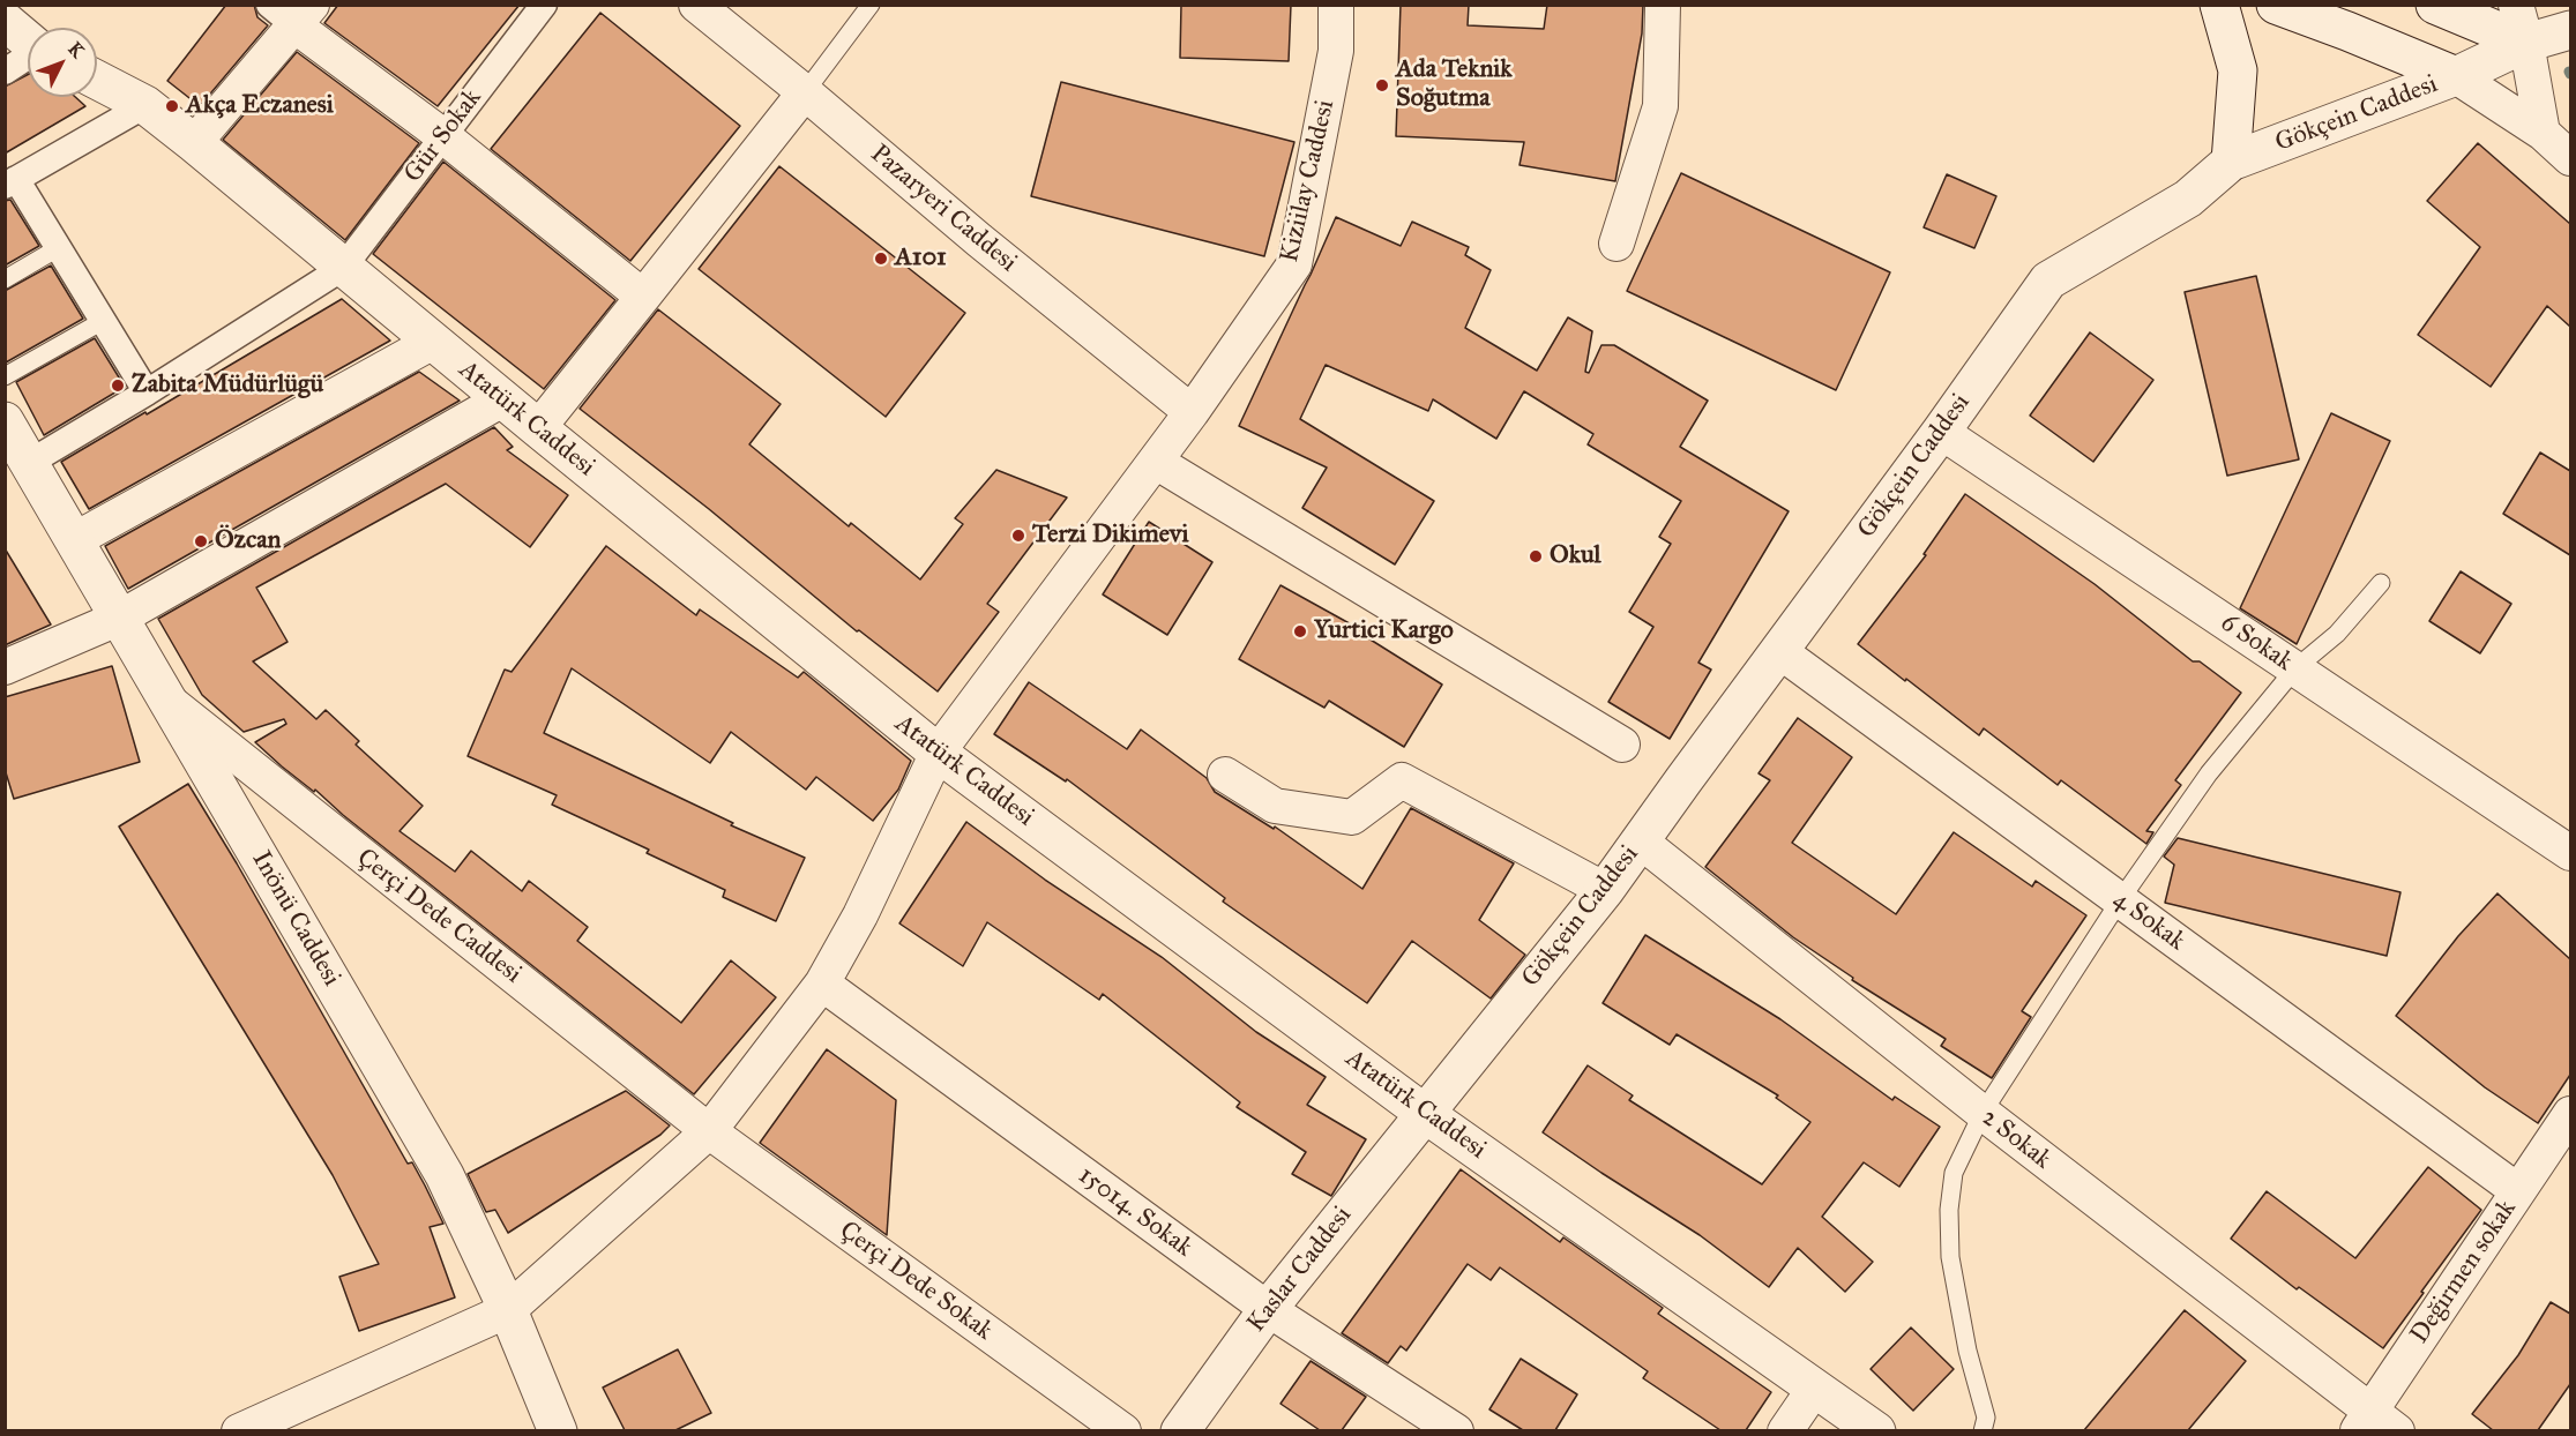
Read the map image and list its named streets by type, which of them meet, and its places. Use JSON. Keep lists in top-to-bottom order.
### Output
{
  "streets": {
    "street": [
      "Gökçein Caddesi",
      "Gür Sokak",
      "Kiziilay Caddesi",
      "Pazaryeri Caddesi",
      "Atatürk Caddesi",
      "6 Sokak",
      "Çerçi Dede Caddesi",
      "Inönü Caddesi",
      "4 Sokak",
      "2 Sokak",
      "15014. Sokak",
      "Kaslar Caddesi",
      "Değirmen sokak",
      "Çerçi Dede Sokak"
    ]
  },
  "crossings": [
    ["Gökçein Caddesi", "Atatürk Caddesi"],
    ["Gökçein Caddesi", "6 Sokak"],
    ["Gökçein Caddesi", "4 Sokak"],
    ["Gökçein Caddesi", "2 Sokak"],
    ["Gökçein Caddesi", "Kaslar Caddesi"],
    ["Gür Sokak", "Atatürk Caddesi"],
    ["Kiziilay Caddesi", "Pazaryeri Caddesi"],
    ["Kiziilay Caddesi", "Atatürk Caddesi"],
    ["Kiziilay Caddesi", "Çerçi Dede Caddesi"],
    ["Kiziilay Caddesi", "Inönü Caddesi"],
    ["Kiziilay Caddesi", "15014. Sokak"],
    ["Kiziilay Caddesi", "Çerçi Dede Sokak"],
    ["Atatürk Caddesi", "Kaslar Caddesi"],
    ["Çerçi Dede Caddesi", "Inönü Caddesi"],
    ["Çerçi Dede Caddesi", "Çerçi Dede Sokak"],
    ["4 Sokak", "Değirmen sokak"],
    ["2 Sokak", "Değirmen sokak"],
    ["15014. Sokak", "Kaslar Caddesi"]
  ],
  "places": [
    "Ada Teknik Soğutma",
    "Akça Eczanesi",
    "A101",
    "Zabita Müdürlügü",
    "Terzi Dikimevi",
    "Özcan",
    "Okul",
    "Yurtici Kargo"
  ],
  "north": "top right"
}
